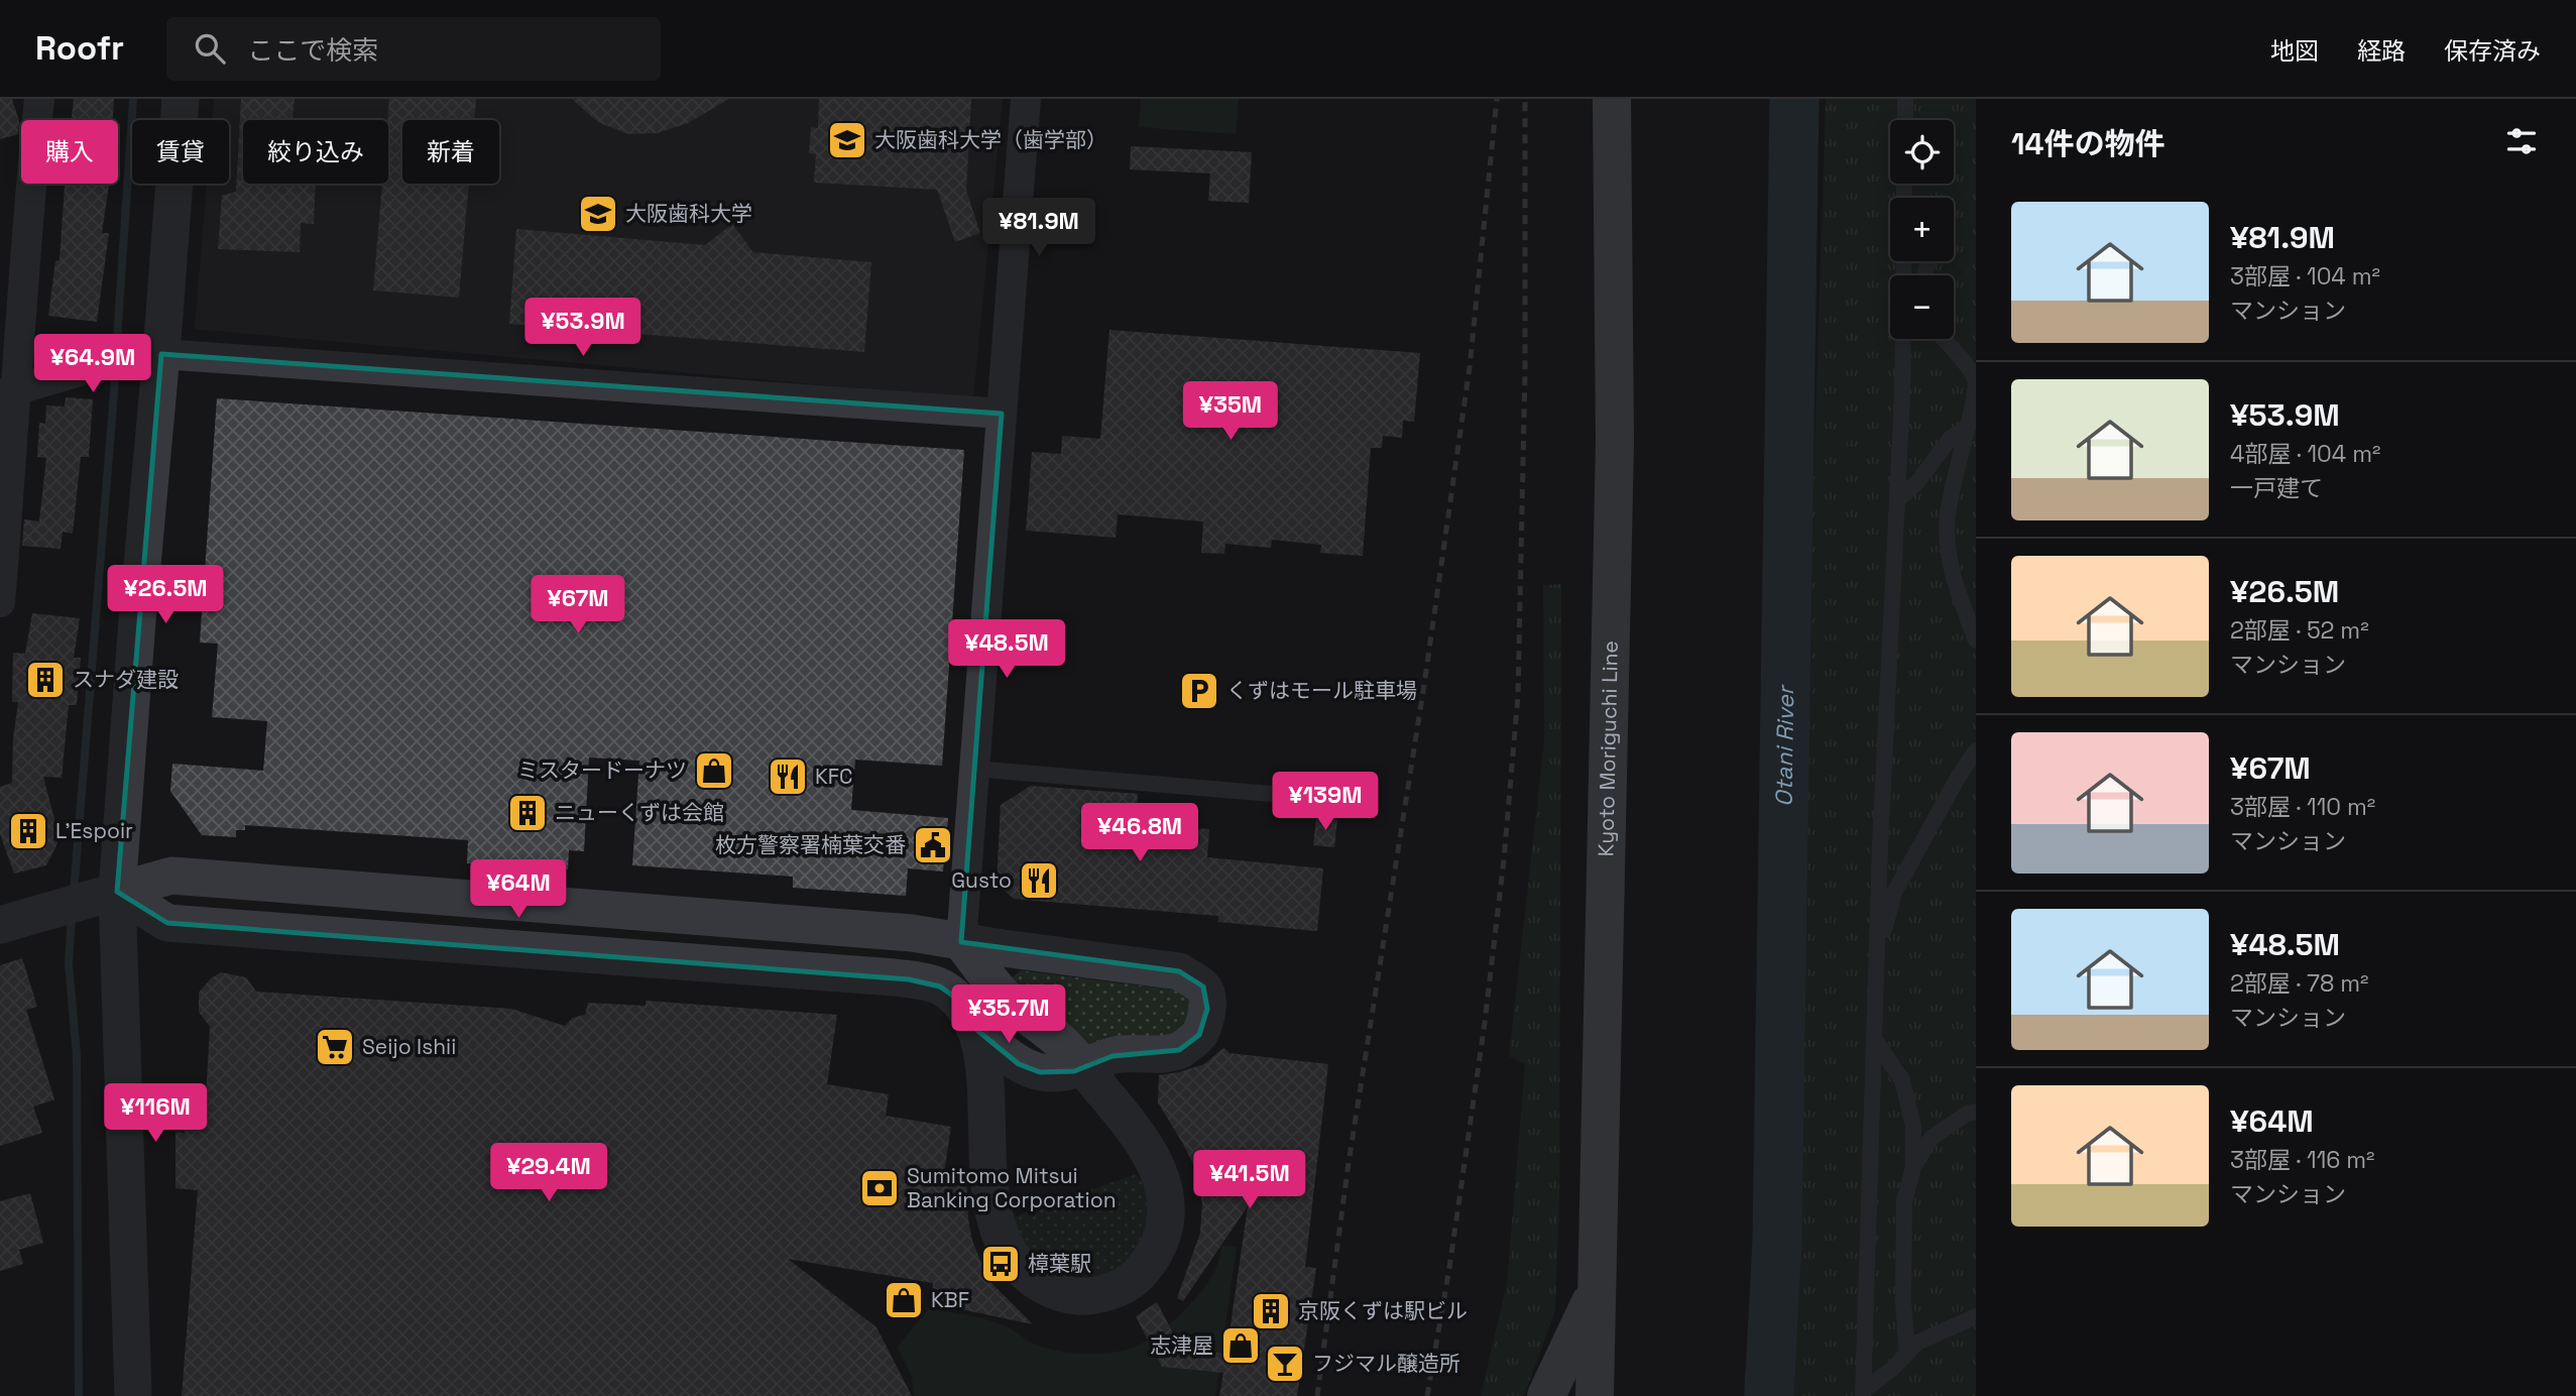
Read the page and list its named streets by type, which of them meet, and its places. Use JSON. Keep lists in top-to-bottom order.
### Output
{
  "streets": {
    "main road": ["Kyoto Moriguchi Line"]
  },
  "water": ["Otani River"],
  "places": {
    "school or university": ["大阪歯科大学（歯学部）", "大阪歯科大学"],
    "building": [
      "スナダ建設",
      "ニューくずは会館",
      "L'Espoir",
      "京阪くずは駅ビル"
    ],
    "parking": ["くずはモール駐車場"],
    "shop": ["ミスタードーナツ", "KBF", "志津屋"],
    "restaurant": ["KFC", "Gusto"],
    "public building": ["枚方警察署楠葉交番"],
    "supermarket": ["Seijo Ishii"],
    "bank": ["Sumitomo Mitsui Banking Corporation"],
    "bus stop": ["樟葉駅"],
    "bar": ["フジマル醸造所"]
  },
  "page": {
    "header": "Roofr",
    "search": "ここで検索",
    "nav": ["地図", "経路", "保存済み"],
    "heading": "14件の物件",
    "map_buttons": ["+", "−"],
    "chip": [
      "購入",
      "賃貸",
      "絞り込み",
      "新着"
    ],
    "list": [
      {
        "name": "¥81.9M",
        "note": "3部屋 · 104 m² · マンション"
      },
      {
        "name": "¥53.9M",
        "note": "4部屋 · 104 m² · 一戸建て"
      },
      {
        "name": "¥26.5M",
        "note": "2部屋 · 52 m² · マンション"
      },
      {
        "name": "¥67M",
        "note": "3部屋 · 110 m² · マンション"
      },
      {
        "name": "¥48.5M",
        "note": "2部屋 · 78 m² · マンション"
      },
      {
        "name": "¥64M",
        "note": "3部屋 · 116 m² · マンション"
      }
    ],
    "price": [
      "¥81.9M",
      "¥53.9M",
      "¥64.9M",
      "¥35M",
      "¥26.5M",
      "¥67M",
      "¥48.5M",
      "¥139M",
      "¥46.8M",
      "¥64M",
      "¥35.7M",
      "¥116M",
      "¥29.4M",
      "¥41.5M"
    ]
  }
}
